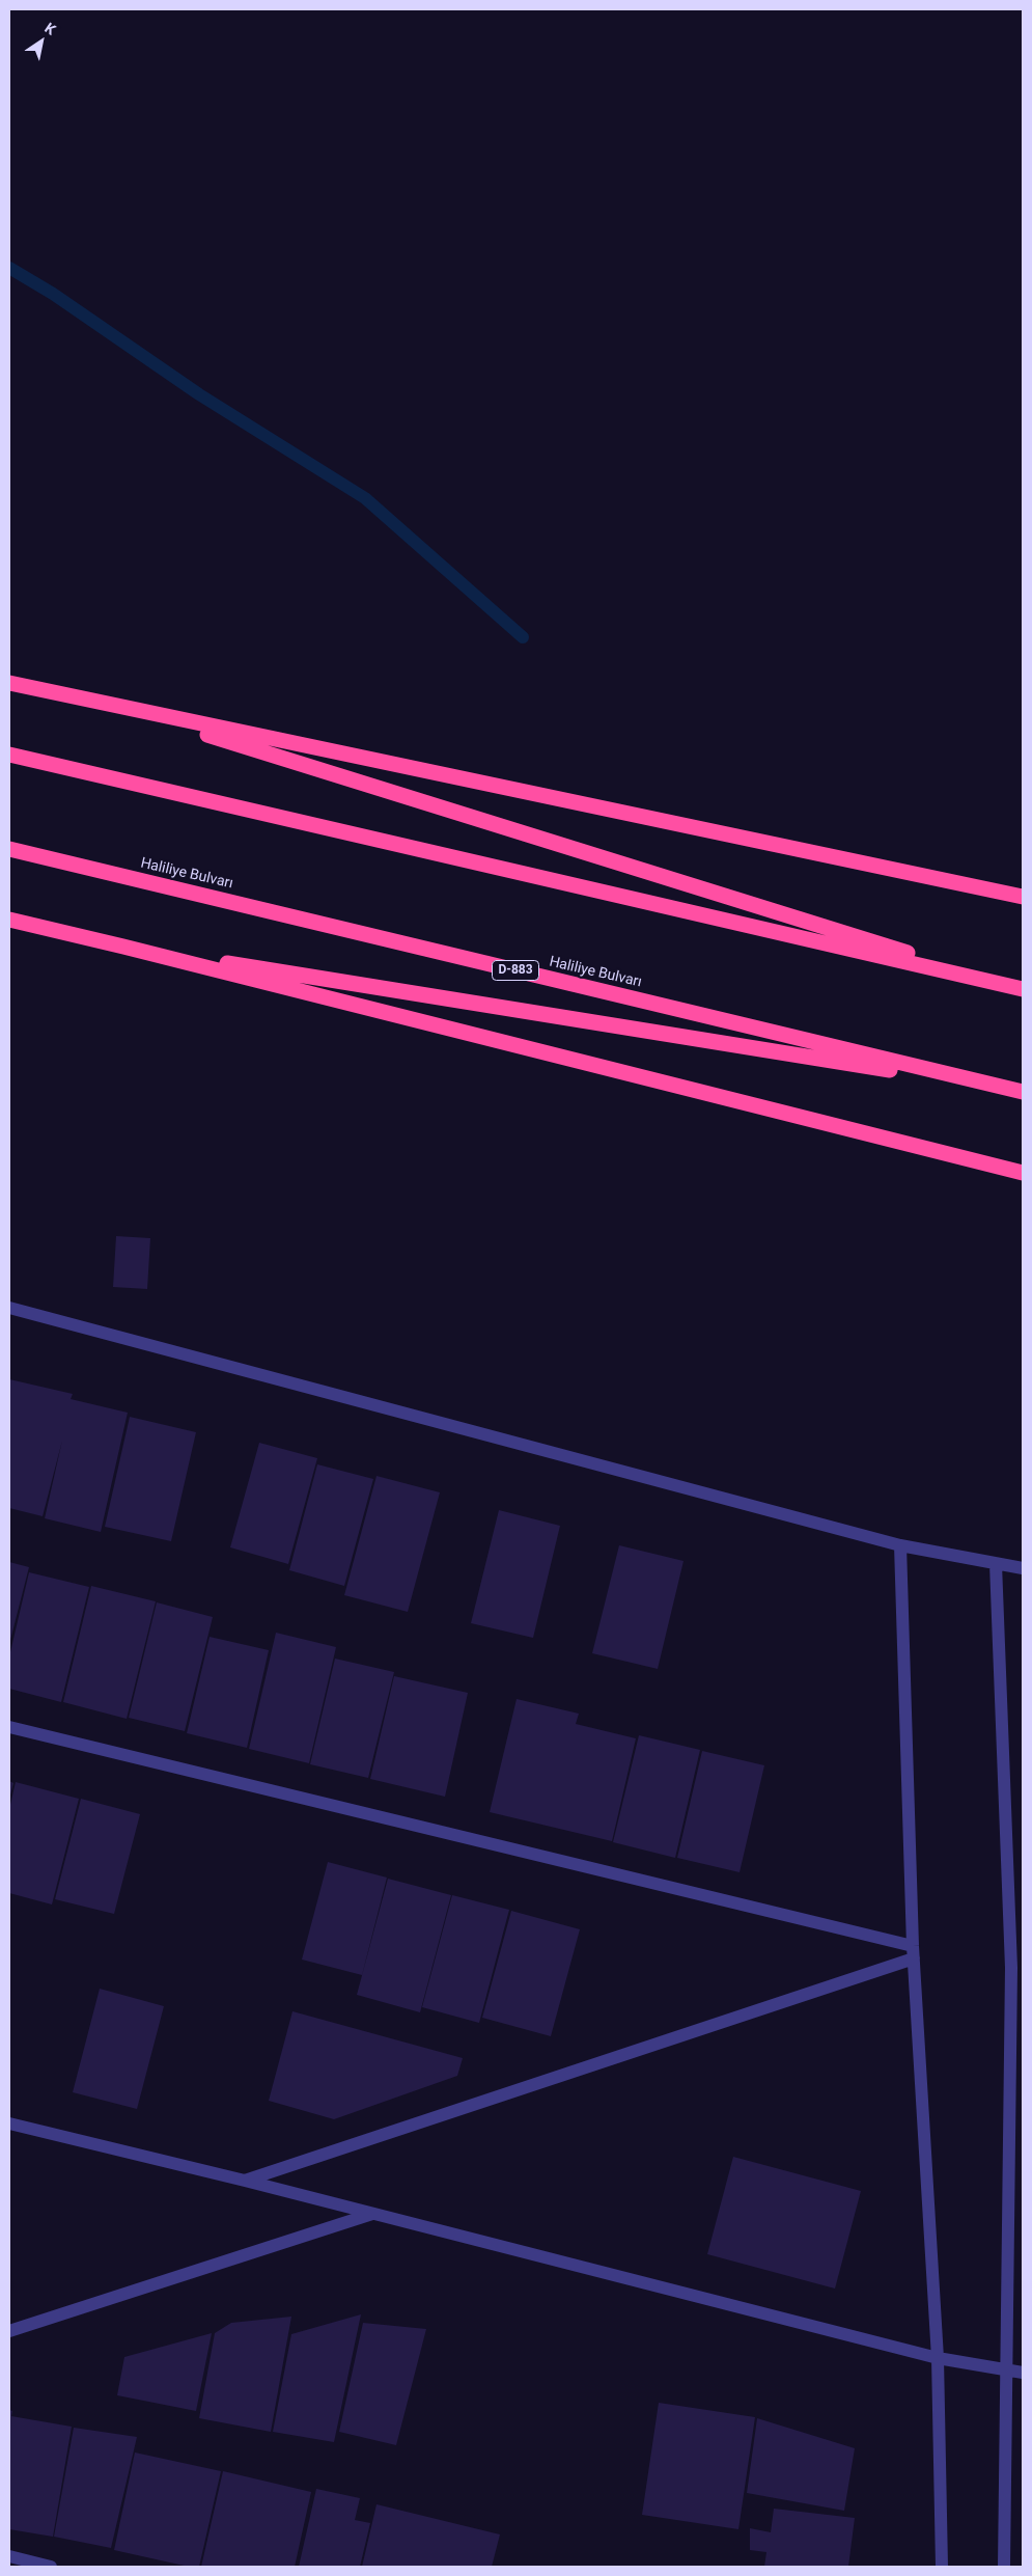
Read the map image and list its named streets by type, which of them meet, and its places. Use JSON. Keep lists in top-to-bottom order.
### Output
{
  "streets": {
    "highway": ["Haliliye Bulvarı", "D-883"]
  },
  "north": "top right"
}
